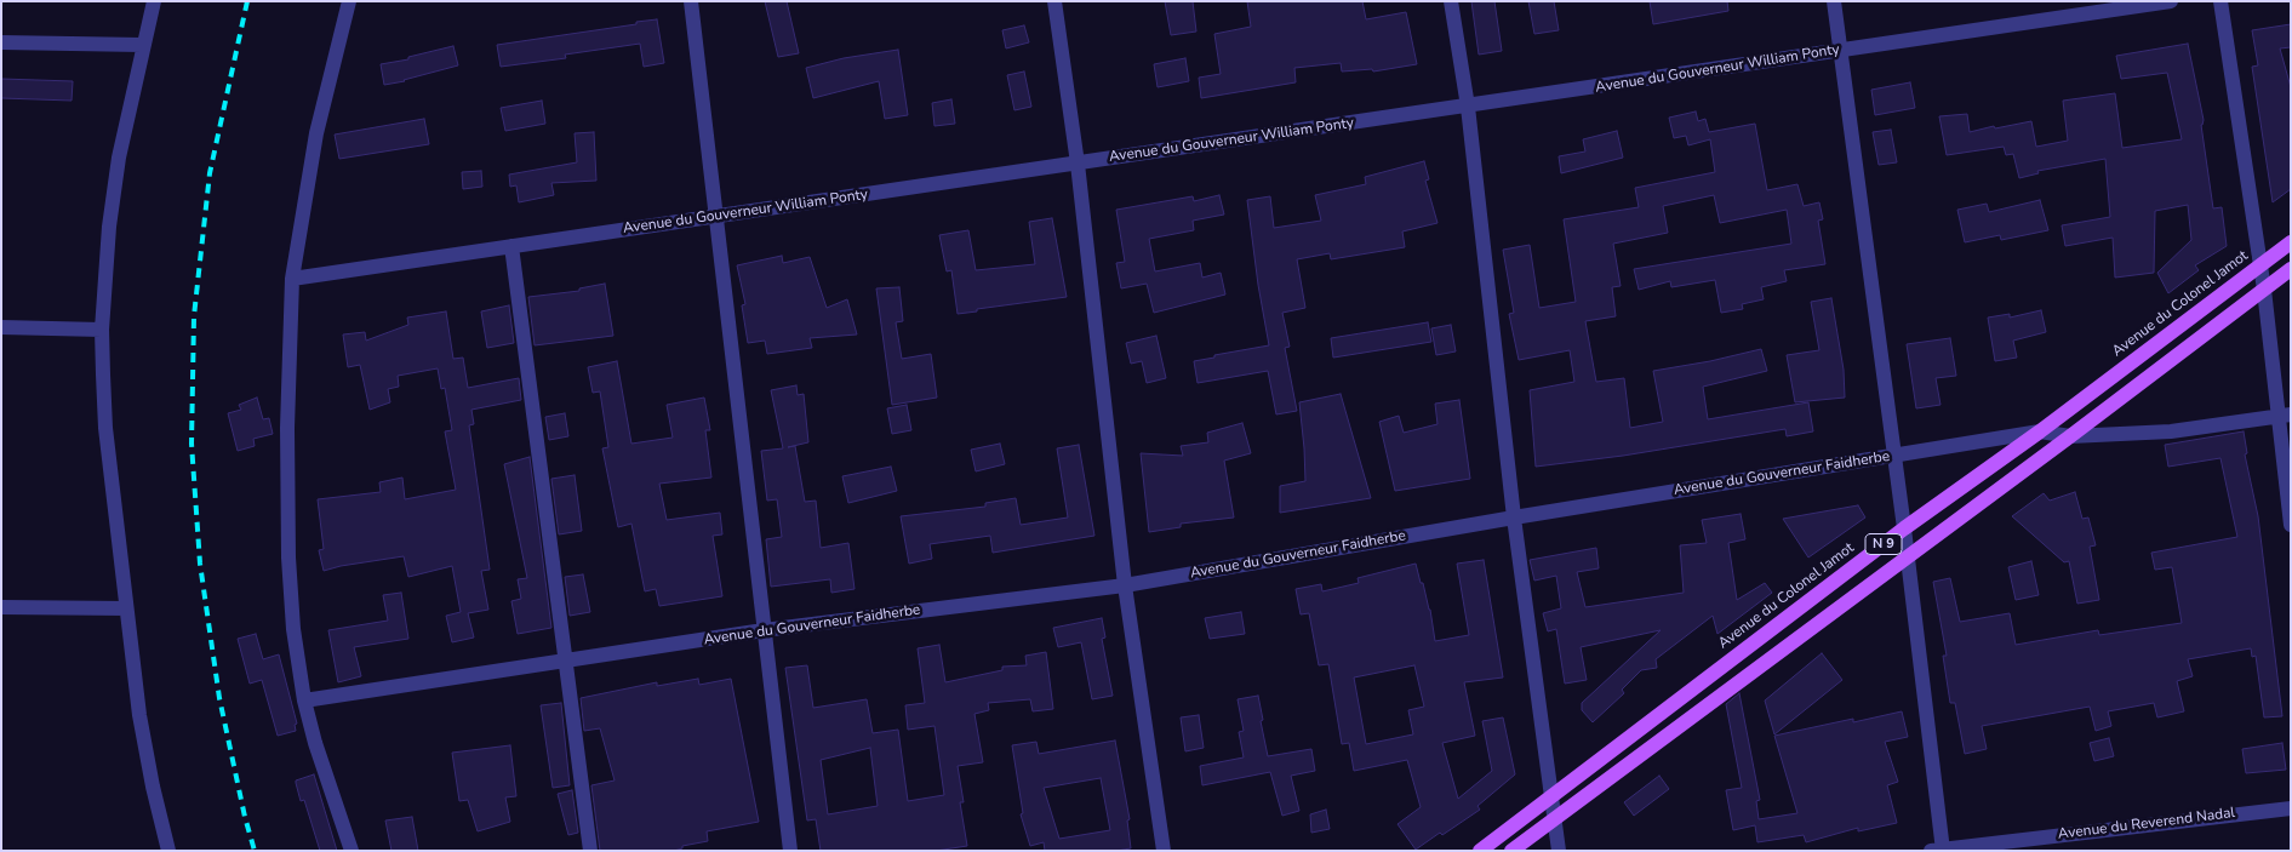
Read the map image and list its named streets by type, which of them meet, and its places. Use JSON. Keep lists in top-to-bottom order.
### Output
{
  "streets": {
    "main road": ["Avenue du Colonel Jamot", "N 9"],
    "street": ["Avenue du Gouverneur William Ponty", "Avenue du Gouverneur Faidherbe", "Avenue du Reverend Nadal"]
  },
  "crossings": [
    ["Avenue du Colonel Jamot", "Avenue du Gouverneur Faidherbe"],
    ["Avenue du Gouverneur Faidherbe", "N 9"]
  ]
}
